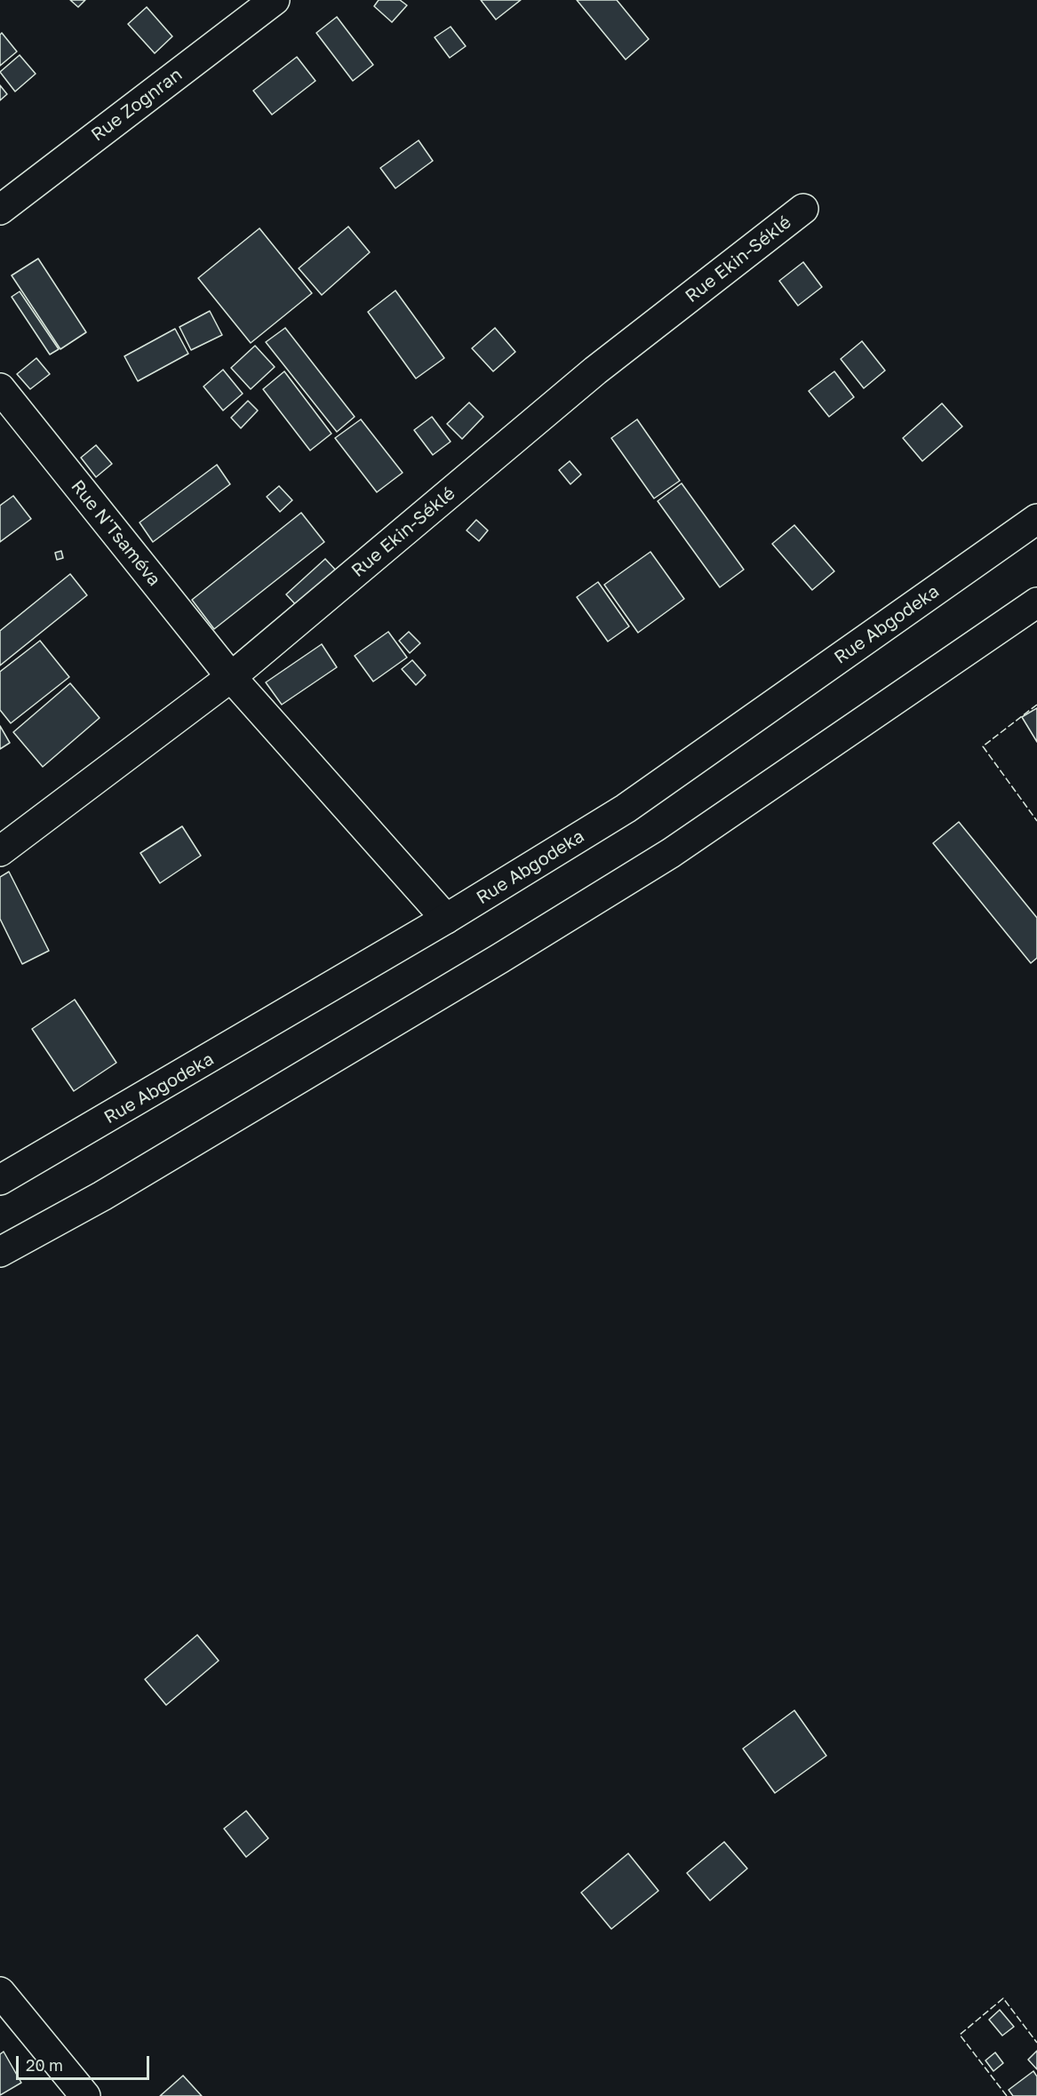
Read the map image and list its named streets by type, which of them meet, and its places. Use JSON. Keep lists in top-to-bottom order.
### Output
{
  "streets": {
    "main road": [
      "Rue Zognran",
      "Rue Ekin-Séklé",
      "Rue N'Tsaméva",
      "Rue Abgodeka"
    ]
  },
  "crossings": [
    ["Rue Ekin-Séklé", "Rue N'Tsaméva"],
    ["Rue N'Tsaméva", "Rue Abgodeka"]
  ],
  "scale_bar": "20 m"
}
